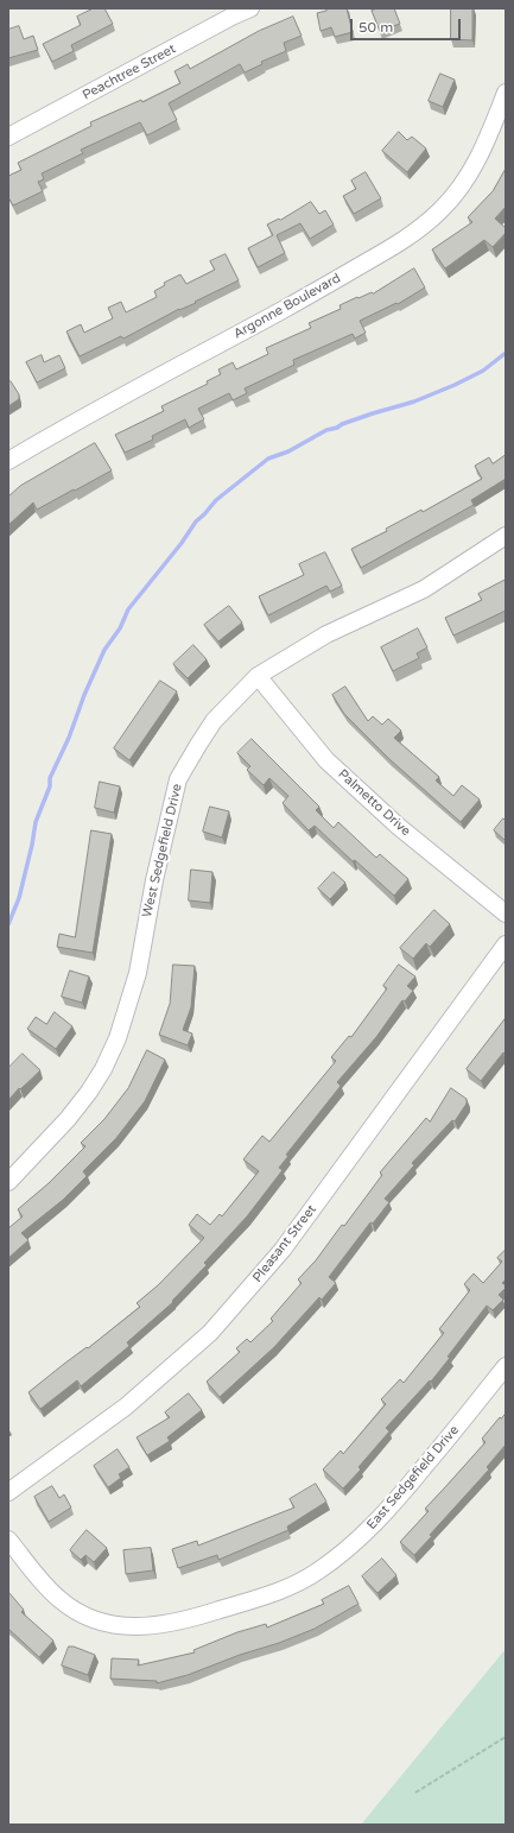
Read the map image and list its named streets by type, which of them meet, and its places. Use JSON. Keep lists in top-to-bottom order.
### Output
{
  "streets": {
    "street": [
      "Peachtree Street",
      "Argonne Boulevard",
      "Palmetto Drive",
      "West Sedgefield Drive",
      "Pleasant Street",
      "East Sedgefield Drive"
    ]
  },
  "crossings": [
    ["Palmetto Drive", "West Sedgefield Drive"]
  ],
  "scale_bar": "50 m"
}
